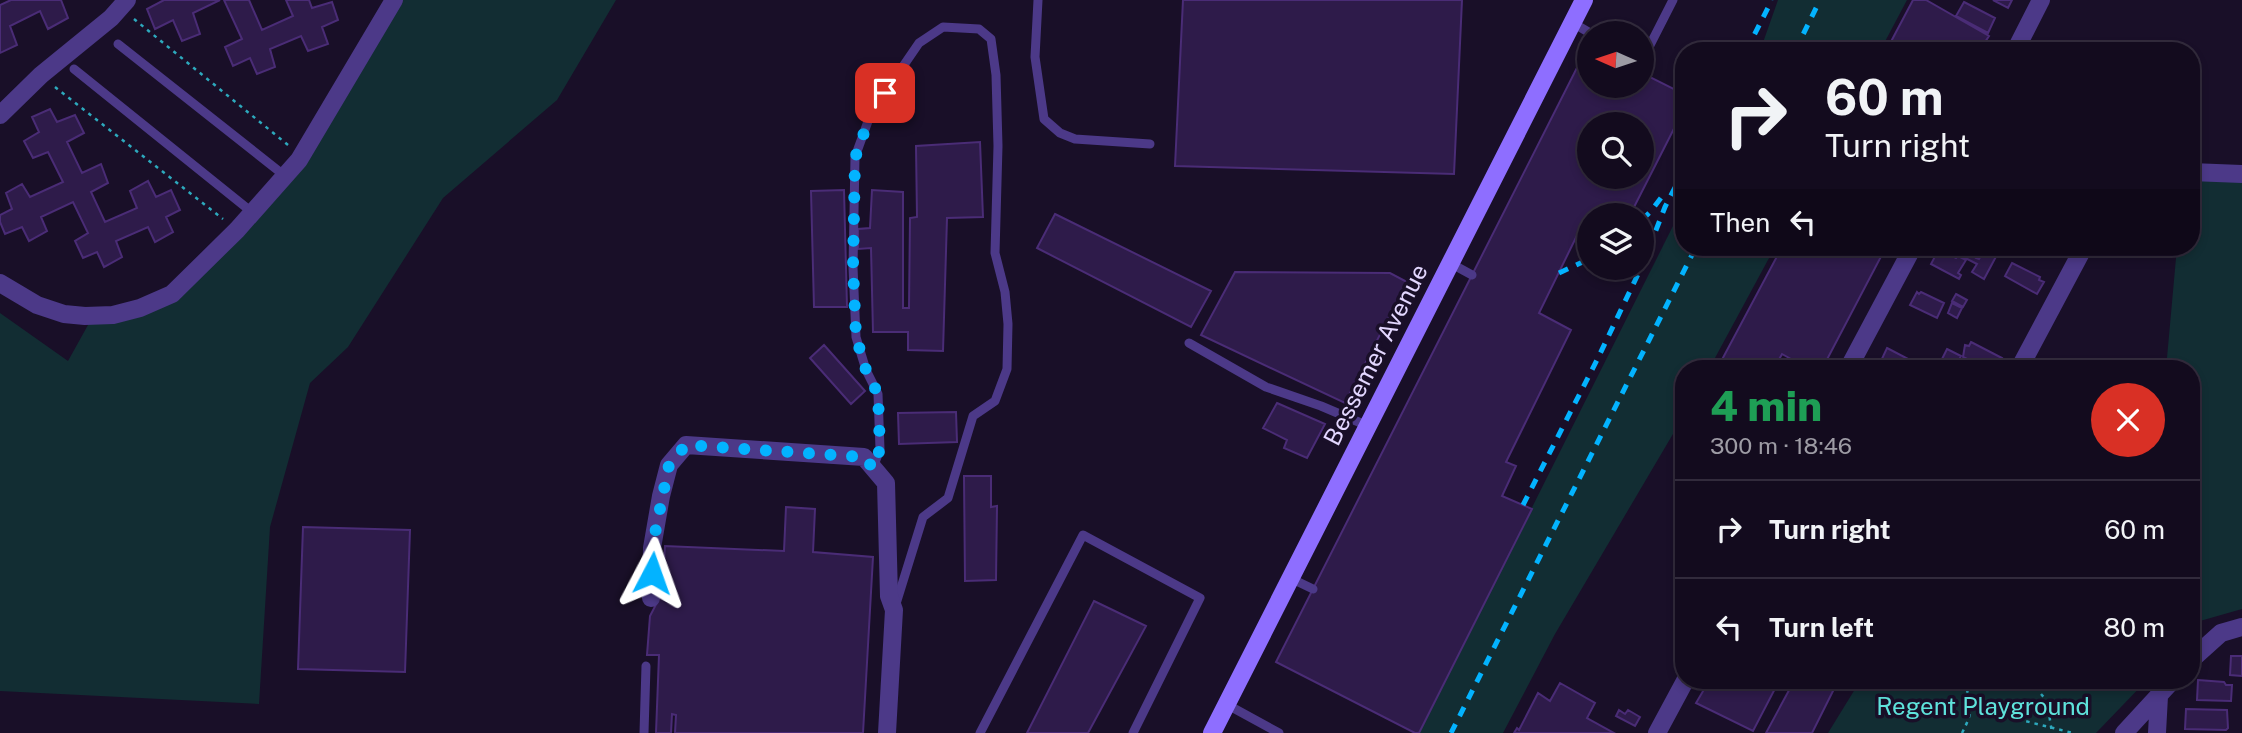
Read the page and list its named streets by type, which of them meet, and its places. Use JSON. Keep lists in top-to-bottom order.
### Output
{
  "streets": {
    "street": ["Bessemer Avenue"]
  },
  "parks": ["Regent Playground"],
  "north": "left",
  "page": {
    "turn": ["60 m", "Turn right"],
    "then": "Then",
    "heading": ["4 min", "300 m · 18:46"],
    "list": [
      {
        "name": "Turn right",
        "value": "60 m"
      },
      {
        "name": "Turn left",
        "value": "80 m"
      }
    ]
  }
}
